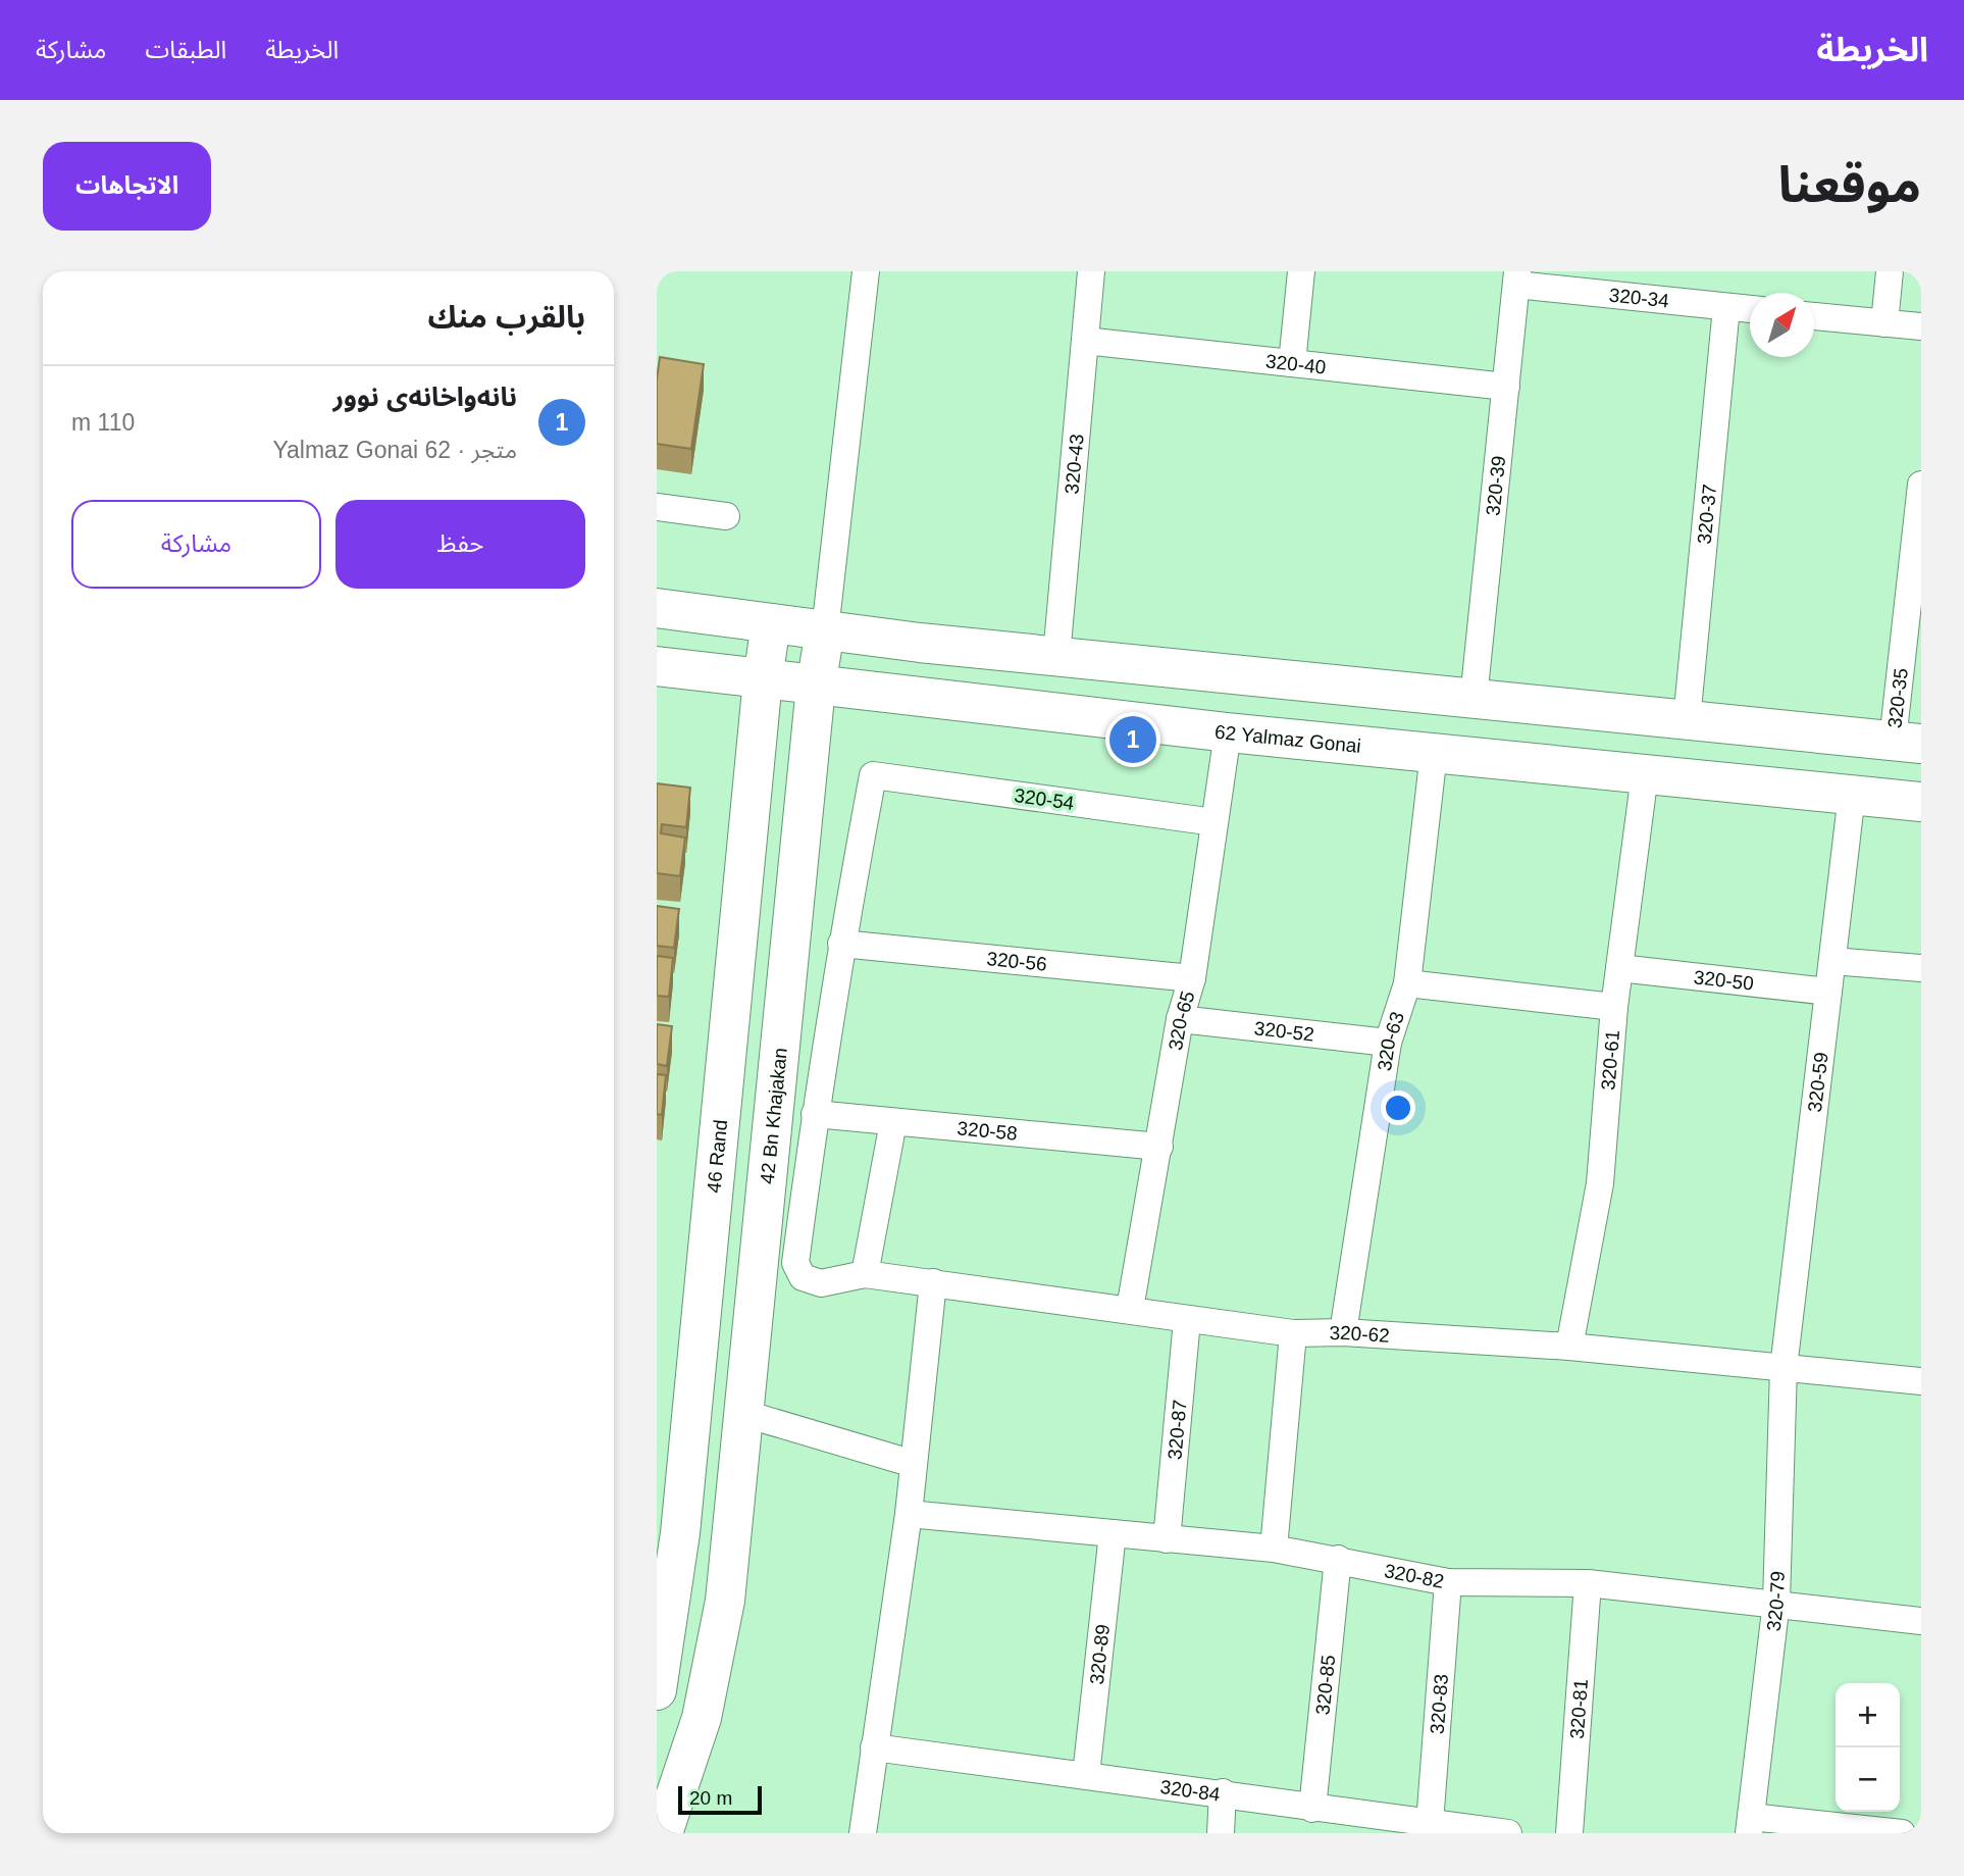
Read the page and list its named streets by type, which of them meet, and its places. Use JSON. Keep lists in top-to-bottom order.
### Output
{
  "streets": {
    "main road": ["62 Yalmaz Gonai", "42 Bn Khajakan", "46 Rand"],
    "street": [
      "320-34",
      "320-40",
      "320-43",
      "320-39",
      "320-37",
      "320-35",
      "320-54",
      "320-56",
      "320-50",
      "320-65",
      "320-52",
      "320-63",
      "320-61",
      "320-59",
      "320-58",
      "320-62",
      "320-87",
      "320-82",
      "320-79",
      "320-89",
      "320-85",
      "320-83",
      "320-81",
      "320-84"
    ]
  },
  "crossings": [
    ["320-34", "320-39"],
    ["320-34", "320-37"],
    ["320-40", "320-43"],
    ["320-40", "320-39"],
    ["62 Yalmaz Gonai", "320-65"],
    ["62 Yalmaz Gonai", "320-63"],
    ["62 Yalmaz Gonai", "320-61"],
    ["62 Yalmaz Gonai", "320-59"],
    ["62 Yalmaz Gonai", "42 Bn Khajakan"],
    ["62 Yalmaz Gonai", "46 Rand"],
    ["320-54", "320-56"],
    ["320-54", "320-65"],
    ["320-56", "320-65"],
    ["320-50", "320-61"],
    ["320-50", "320-59"],
    ["320-65", "320-52"],
    ["320-65", "320-58"],
    ["320-65", "320-62"],
    ["320-52", "320-63"],
    ["320-63", "320-62"],
    ["320-61", "320-62"],
    ["320-59", "320-62"],
    ["320-59", "320-79"],
    ["320-58", "320-62"],
    ["320-62", "320-87"],
    ["320-62", "320-79"],
    ["320-87", "320-82"],
    ["320-82", "320-79"],
    ["320-82", "320-89"],
    ["320-82", "320-85"],
    ["320-82", "320-83"],
    ["320-82", "320-81"],
    ["320-89", "320-84"],
    ["320-85", "320-84"],
    ["320-83", "320-84"]
  ],
  "scale_bar": "20 m",
  "north": "top right",
  "page": {
    "header": "الخريطة",
    "nav": ["الخريطة", "الطبقات", "مشاركة"],
    "title": "موقعنا",
    "buttons": [
      "الاتجاهات",
      ["حفظ", "مشاركة"]
    ],
    "heading": "بالقرب منك",
    "list": [
      {
        "mark": "1",
        "name": "نانەواخانەی نوور",
        "note": "متجر · 62 Yalmaz Gonai",
        "value": "110 m"
      }
    ],
    "pins": "1",
    "map_buttons": ["+", "−"],
    "scale": "20 m"
  }
}
